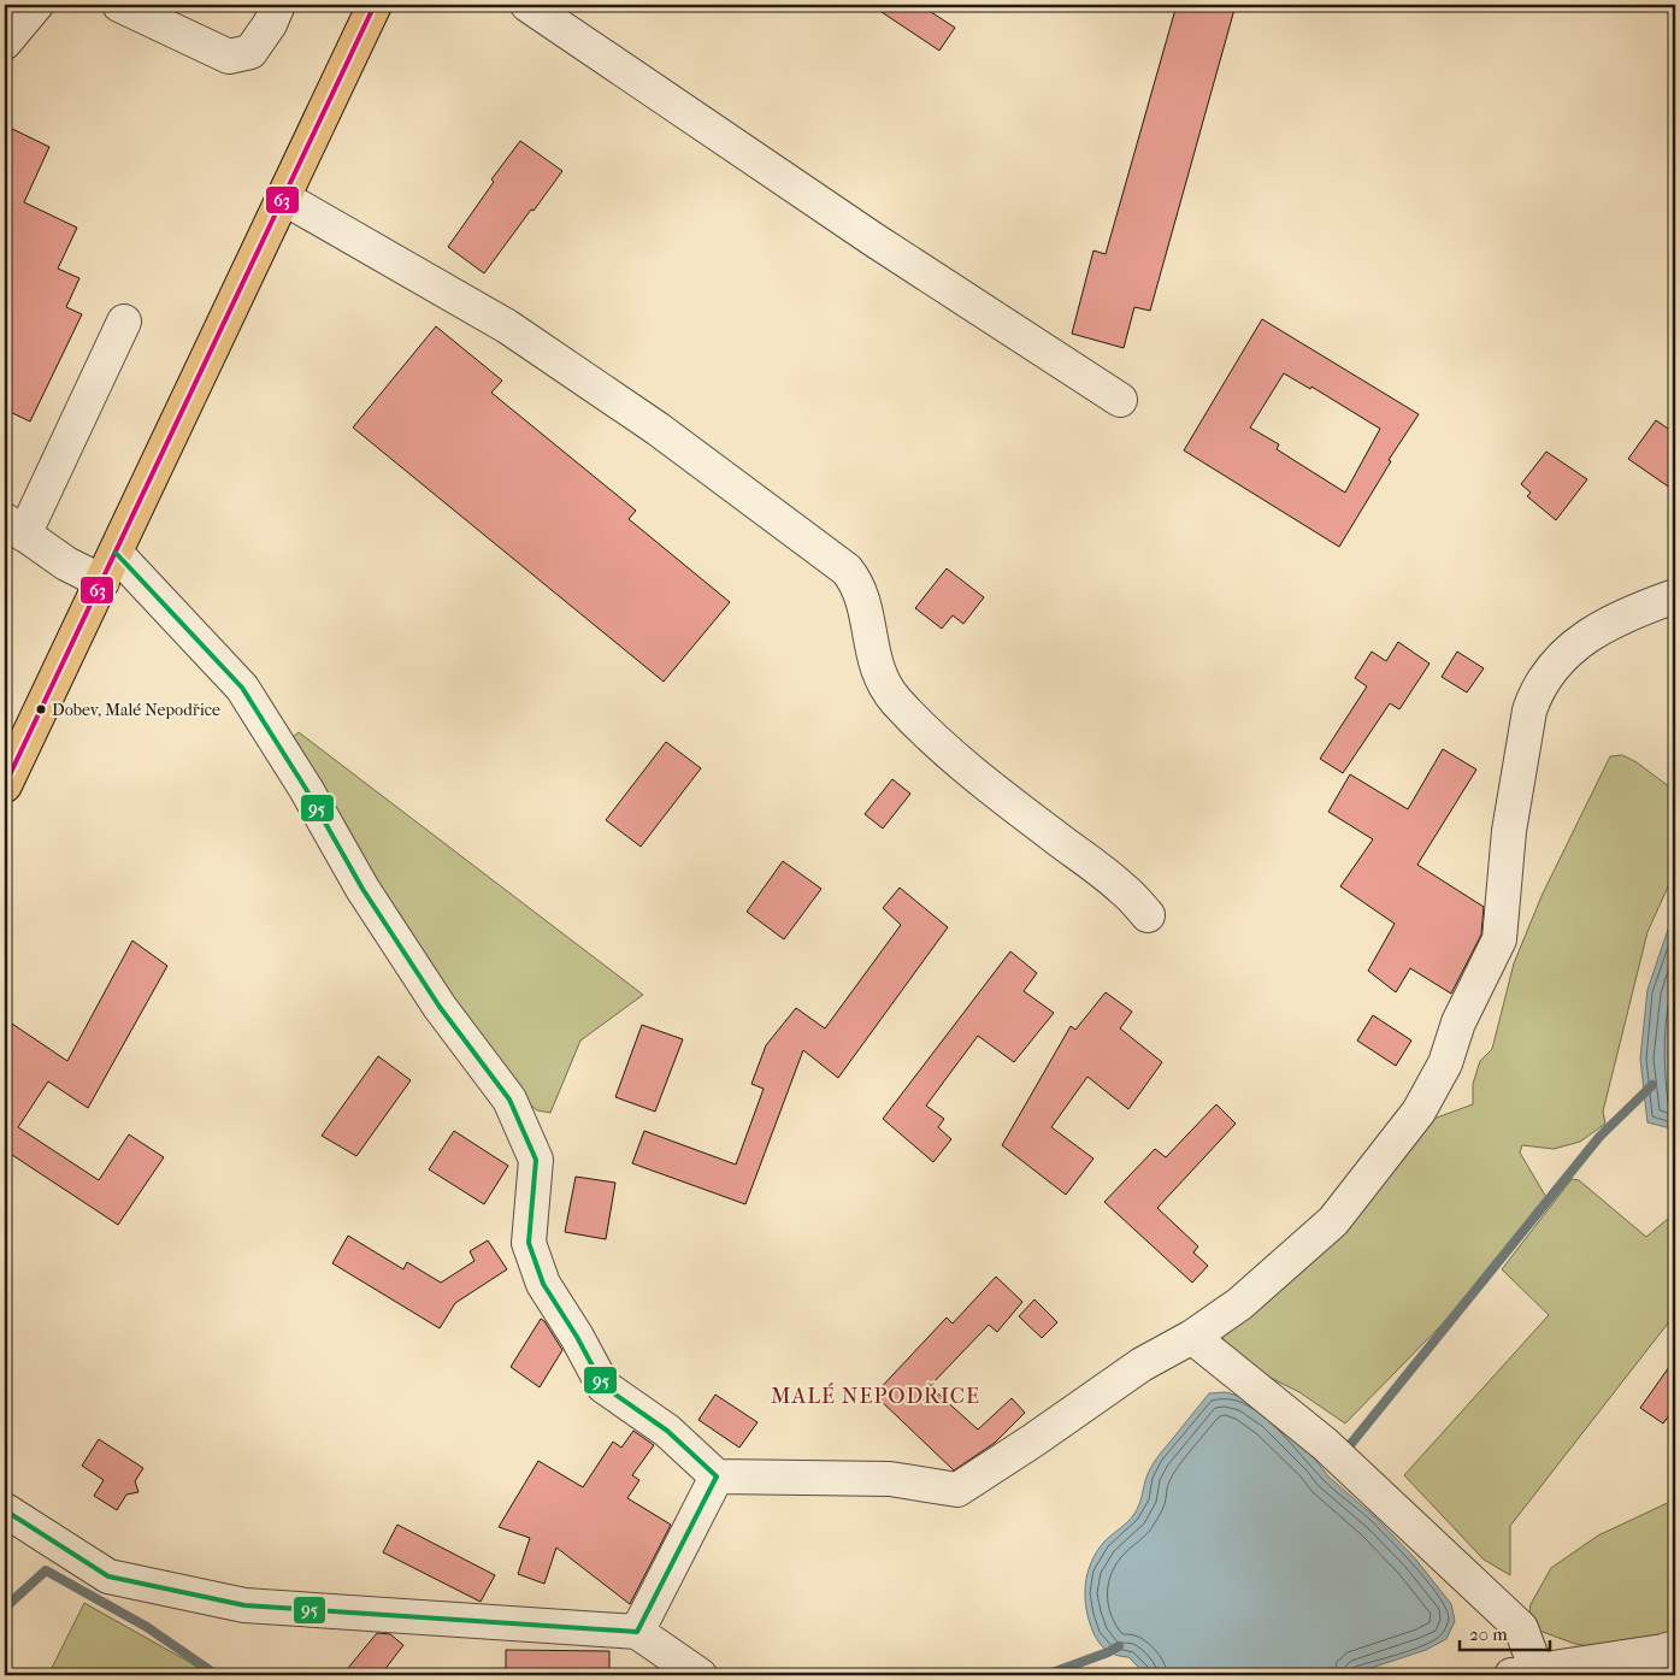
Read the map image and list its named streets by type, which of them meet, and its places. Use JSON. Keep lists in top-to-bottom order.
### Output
{
  "districts": ["MALÉ NEPODŘICE"],
  "places": ["Dobev, Malé Nepodřice"],
  "lines": ["transit line 63", "transit line 95"],
  "scale_bar": "20 m"
}
